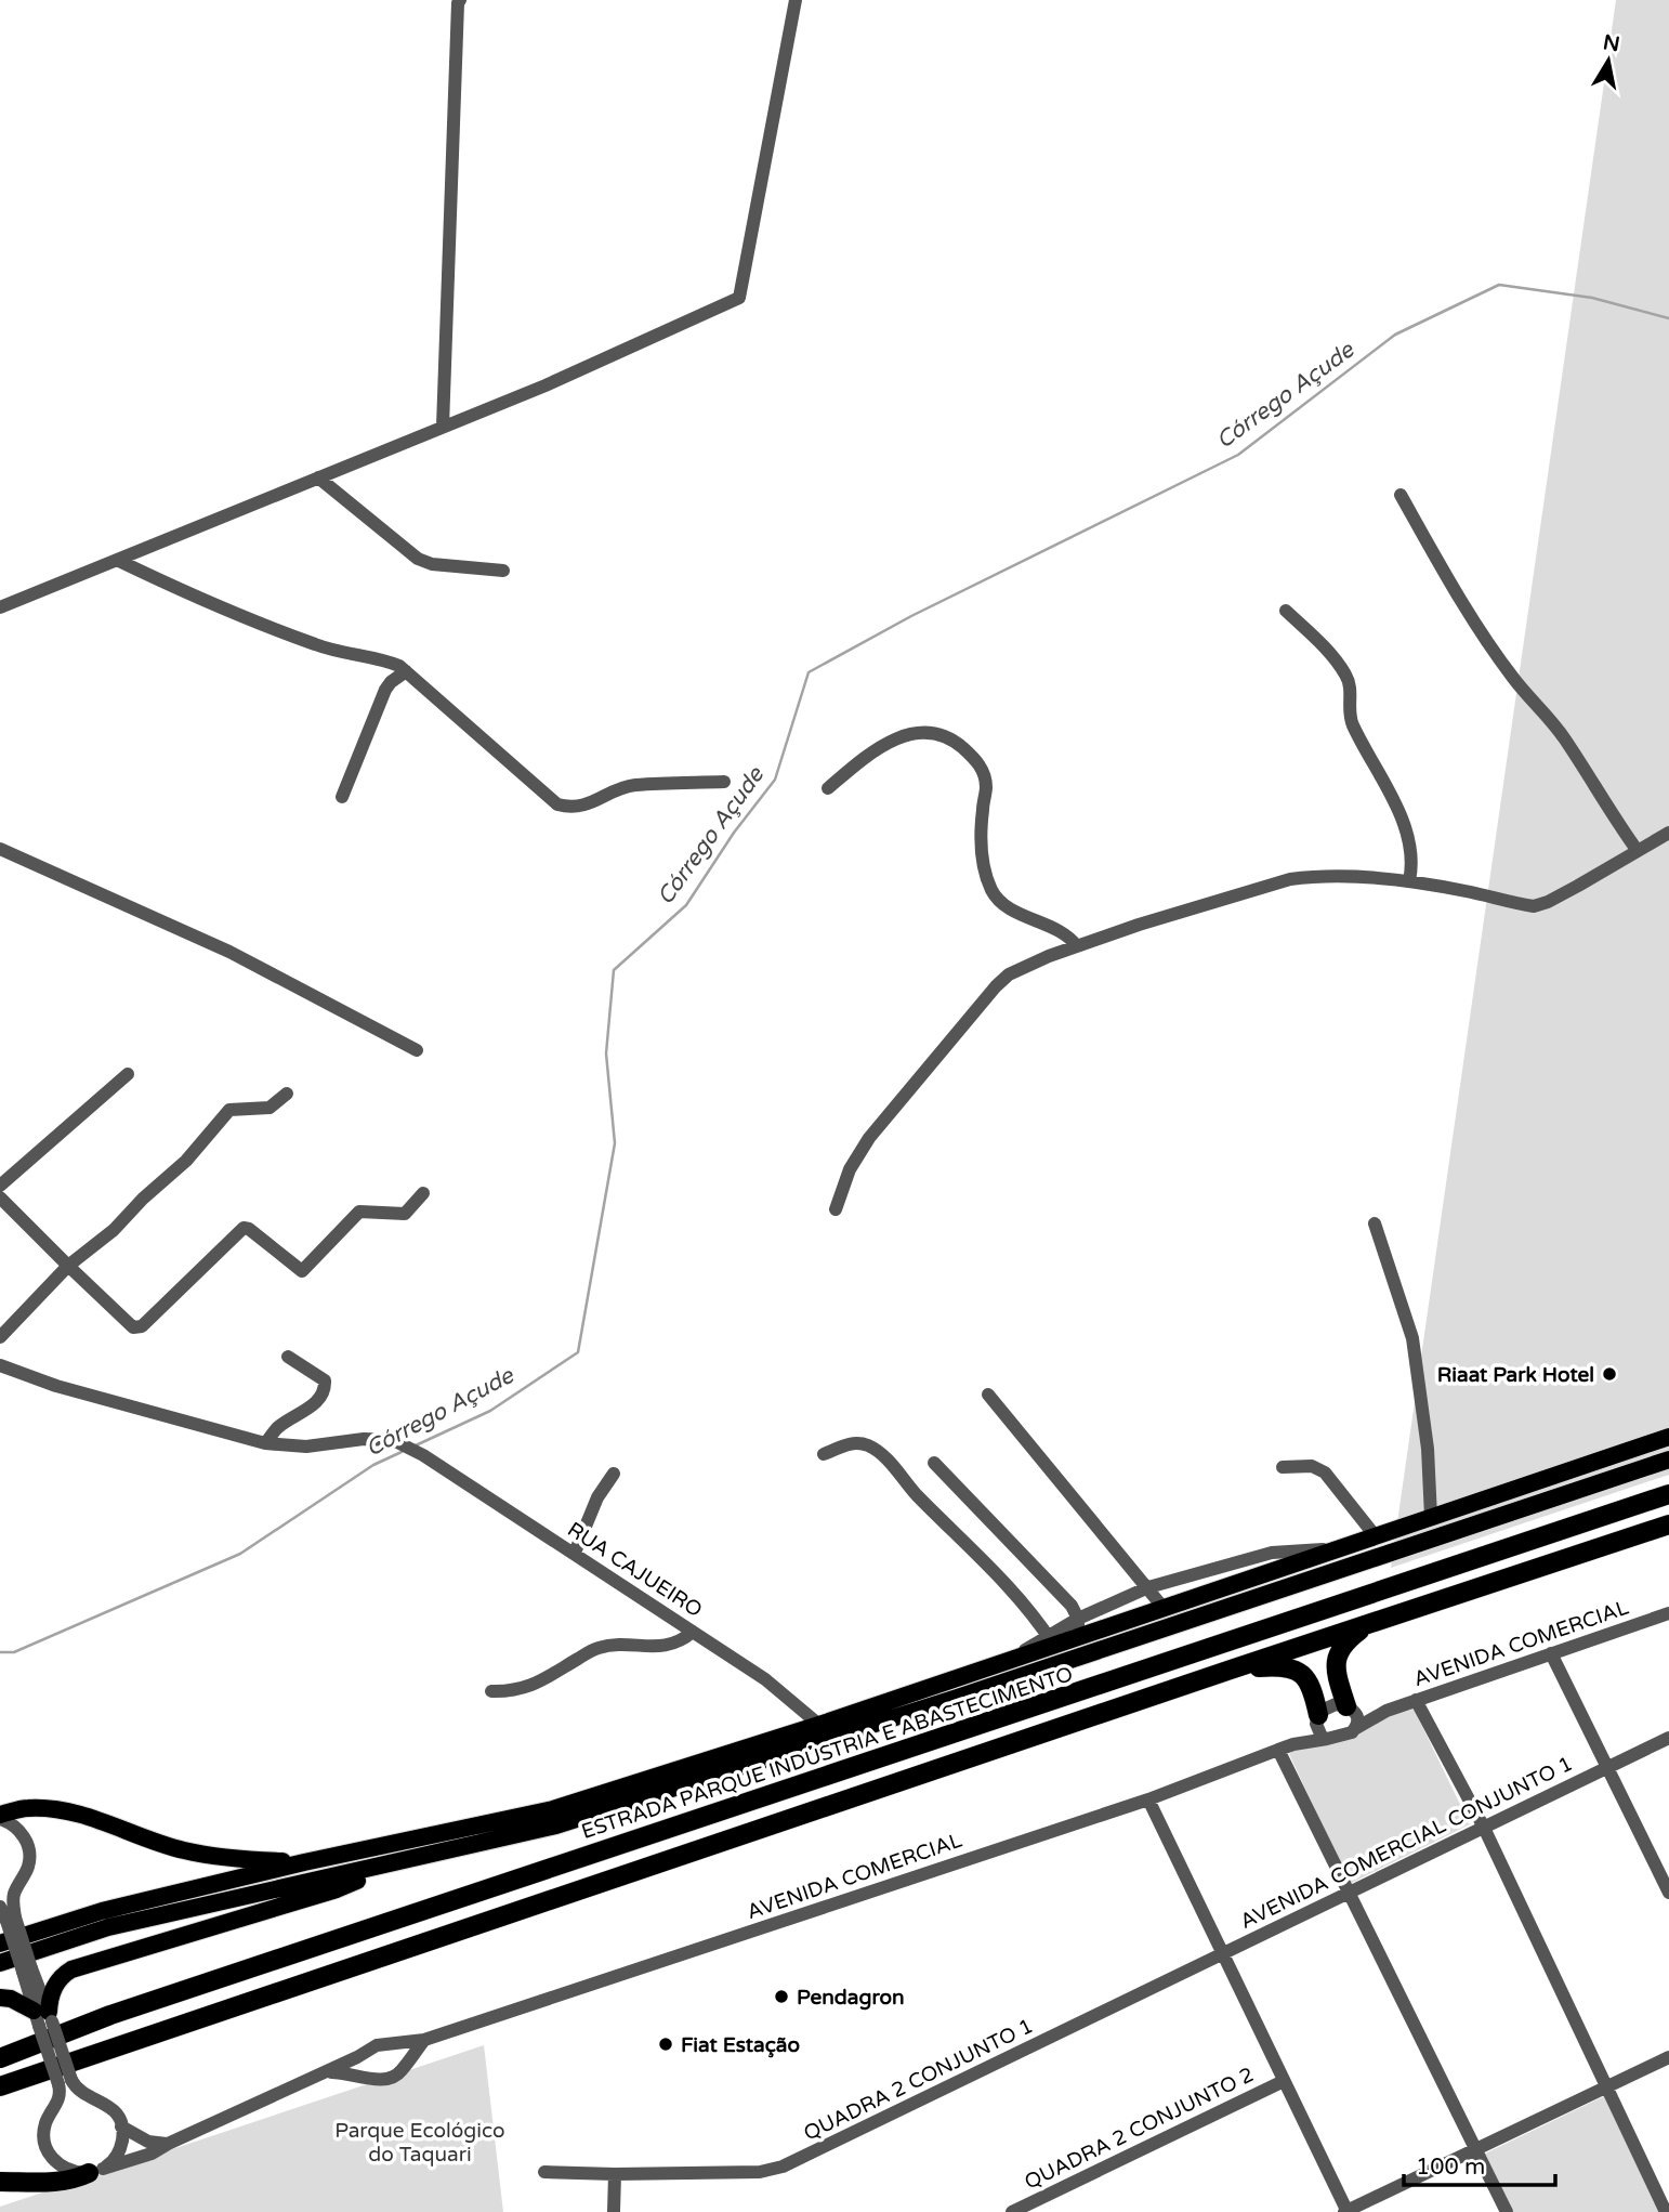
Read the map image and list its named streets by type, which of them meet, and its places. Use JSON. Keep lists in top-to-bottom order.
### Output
{
  "streets": {
    "highway": ["ESTRADA PARQUE INDÚSTRIA E ABASTECIMENTO"],
    "street": [
      "RUA CAJUEIRO",
      "AVENIDA COMERCIAL",
      "AVENIDA COMERCIAL CONJUNTO 1",
      "QUADRA 2 CONJUNTO 1",
      "QUADRA 2 CONJUNTO 2"
    ]
  },
  "crossings": [
    ["AVENIDA COMERCIAL CONJUNTO 1", "QUADRA 2 CONJUNTO 1"]
  ],
  "water": ["Córrego Açude"],
  "parks": ["Parque Ecológico do Taquari"],
  "places": ["Riaat Park Hotel", "Pendagron", "Fiat Estação"],
  "scale_bar": "100 m",
  "north": "top"
}
